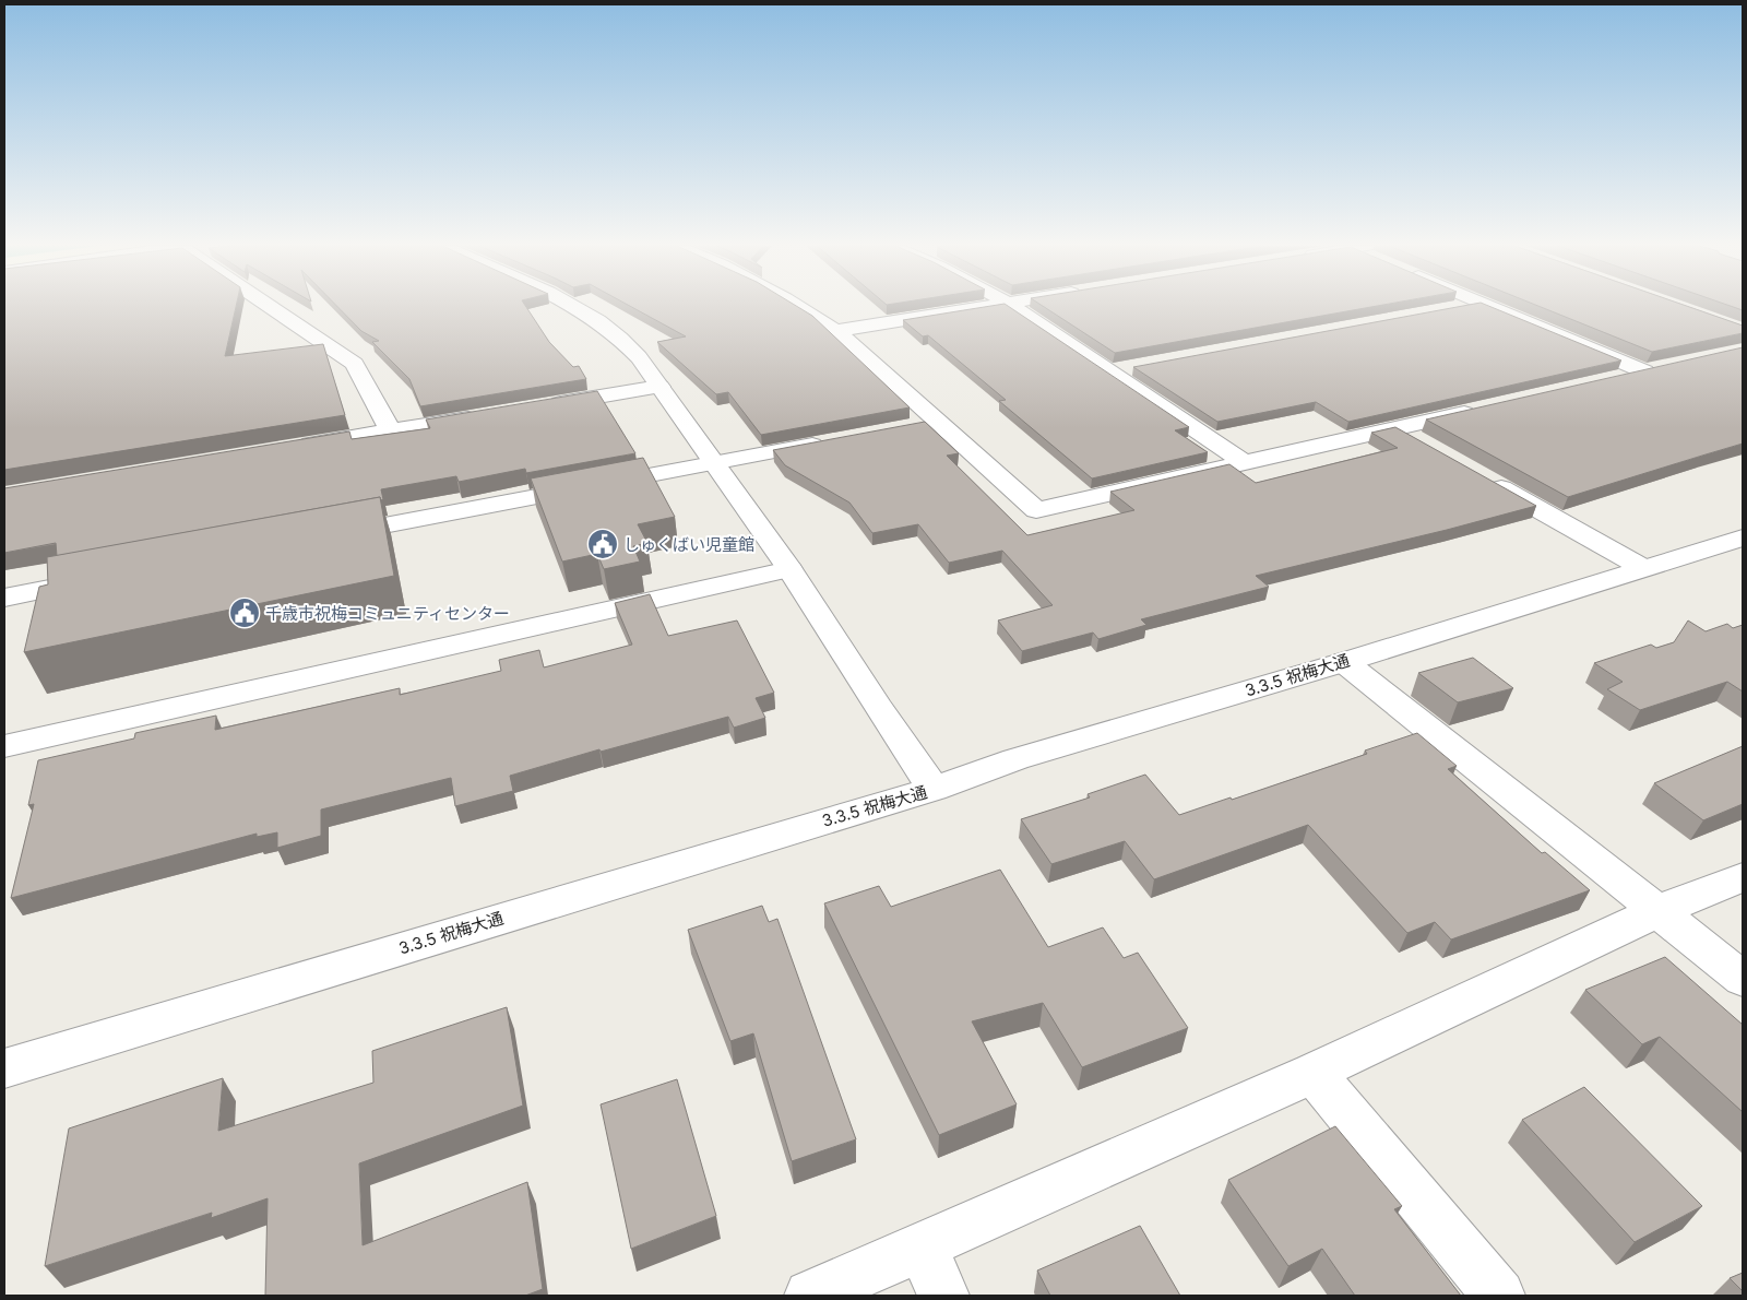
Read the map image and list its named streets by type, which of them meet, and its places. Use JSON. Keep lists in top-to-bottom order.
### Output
{
  "streets": {
    "street": ["3.3.5 祝梅大通"]
  },
  "places": {
    "public building": ["しゅくばい児童館", "千歳市祝梅コミュニティセンター"]
  }
}
